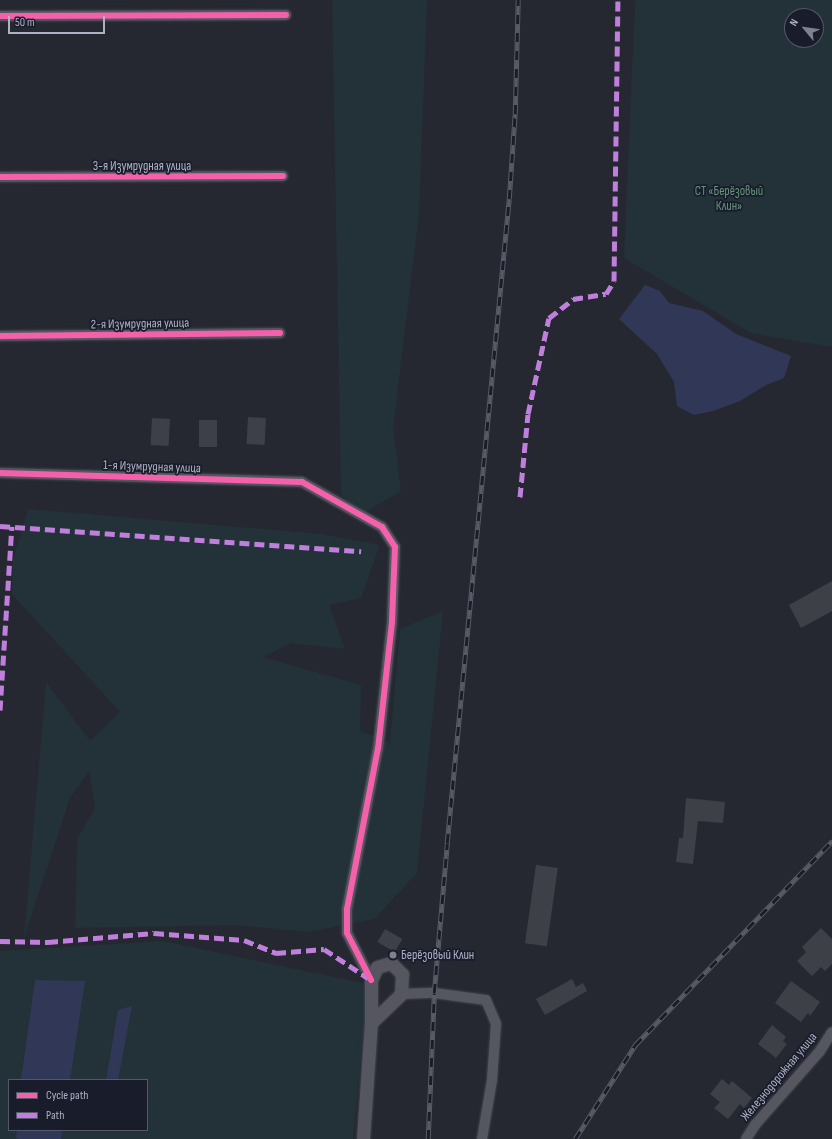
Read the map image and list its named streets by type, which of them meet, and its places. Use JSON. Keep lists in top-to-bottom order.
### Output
{
  "streets": {
    "street": [
      "3-я Изумрудная улица",
      "2-я Изумрудная улица",
      "1-я Изумрудная улица",
      "Железнодорожная улица"
    ]
  },
  "parks": ["СТ «Берёзовый Клин»"],
  "places": ["Берёзовый Клин"],
  "legend": ["Cycle path", "Path"],
  "scale_bar": "50 m",
  "north": "top left"
}
